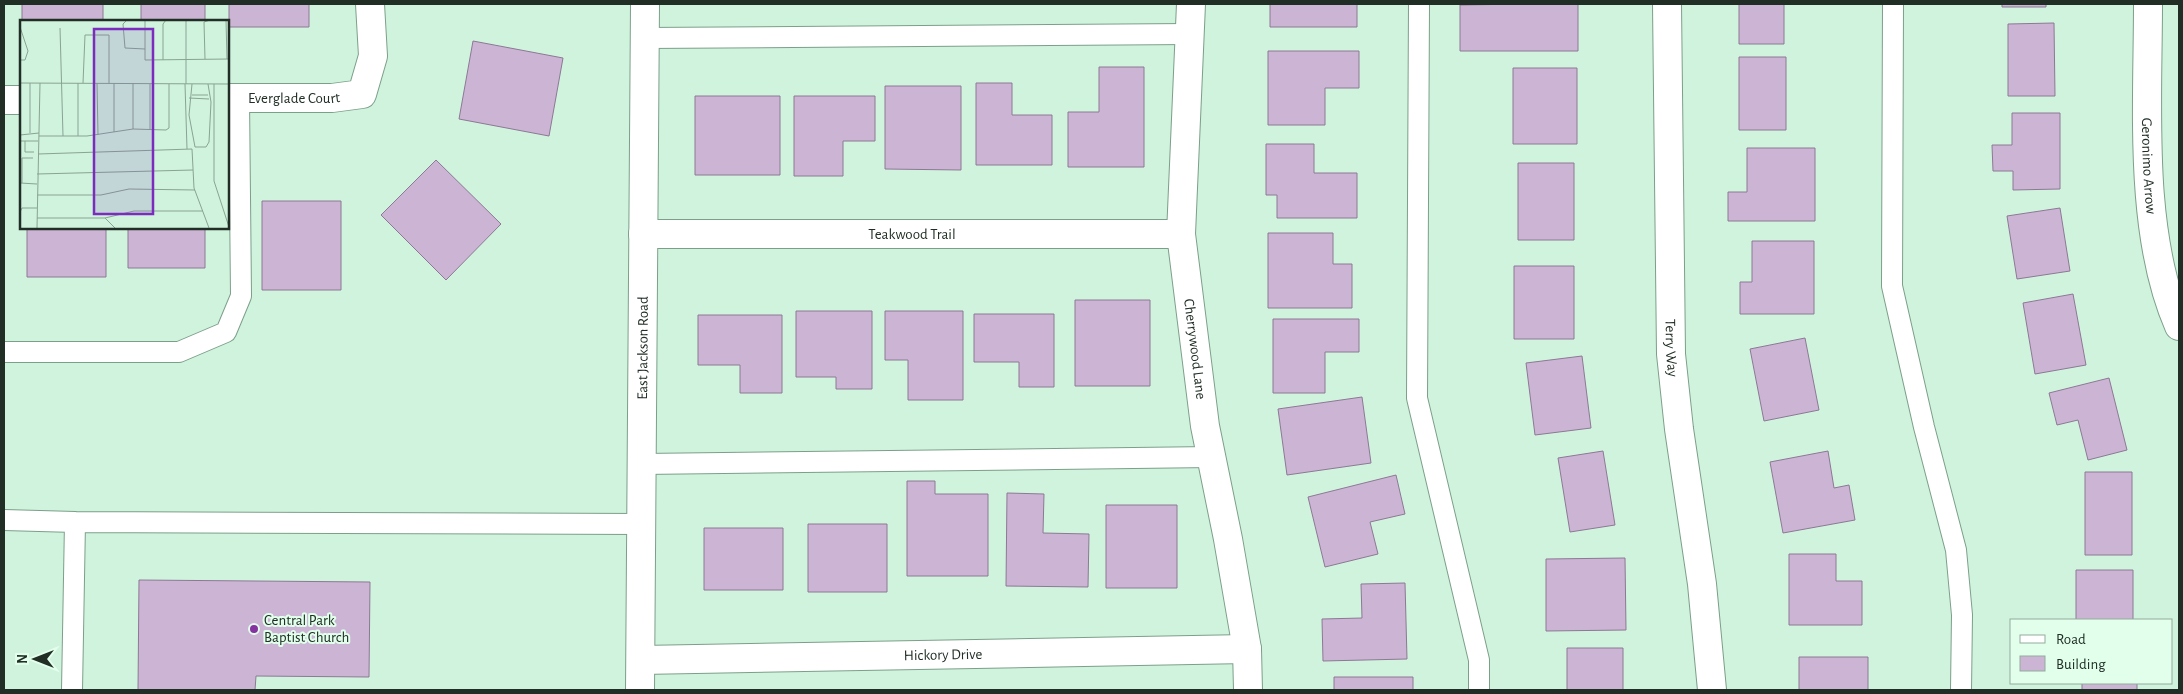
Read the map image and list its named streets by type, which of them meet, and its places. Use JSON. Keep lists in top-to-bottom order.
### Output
{
  "streets": {
    "street": [
      "Everglade Court",
      "Geronimo Arrow",
      "Teakwood Trail",
      "East Jackson Road",
      "Terry Way",
      "Cherrywood Lane",
      "Hickory Drive"
    ]
  },
  "crossings": [
    ["Teakwood Trail", "East Jackson Road"],
    ["Teakwood Trail", "Cherrywood Lane"],
    ["East Jackson Road", "Hickory Drive"],
    ["Cherrywood Lane", "Hickory Drive"]
  ],
  "places": ["Central Park Baptist Church"],
  "legend": ["Road", "Building"],
  "north": "left"
}
